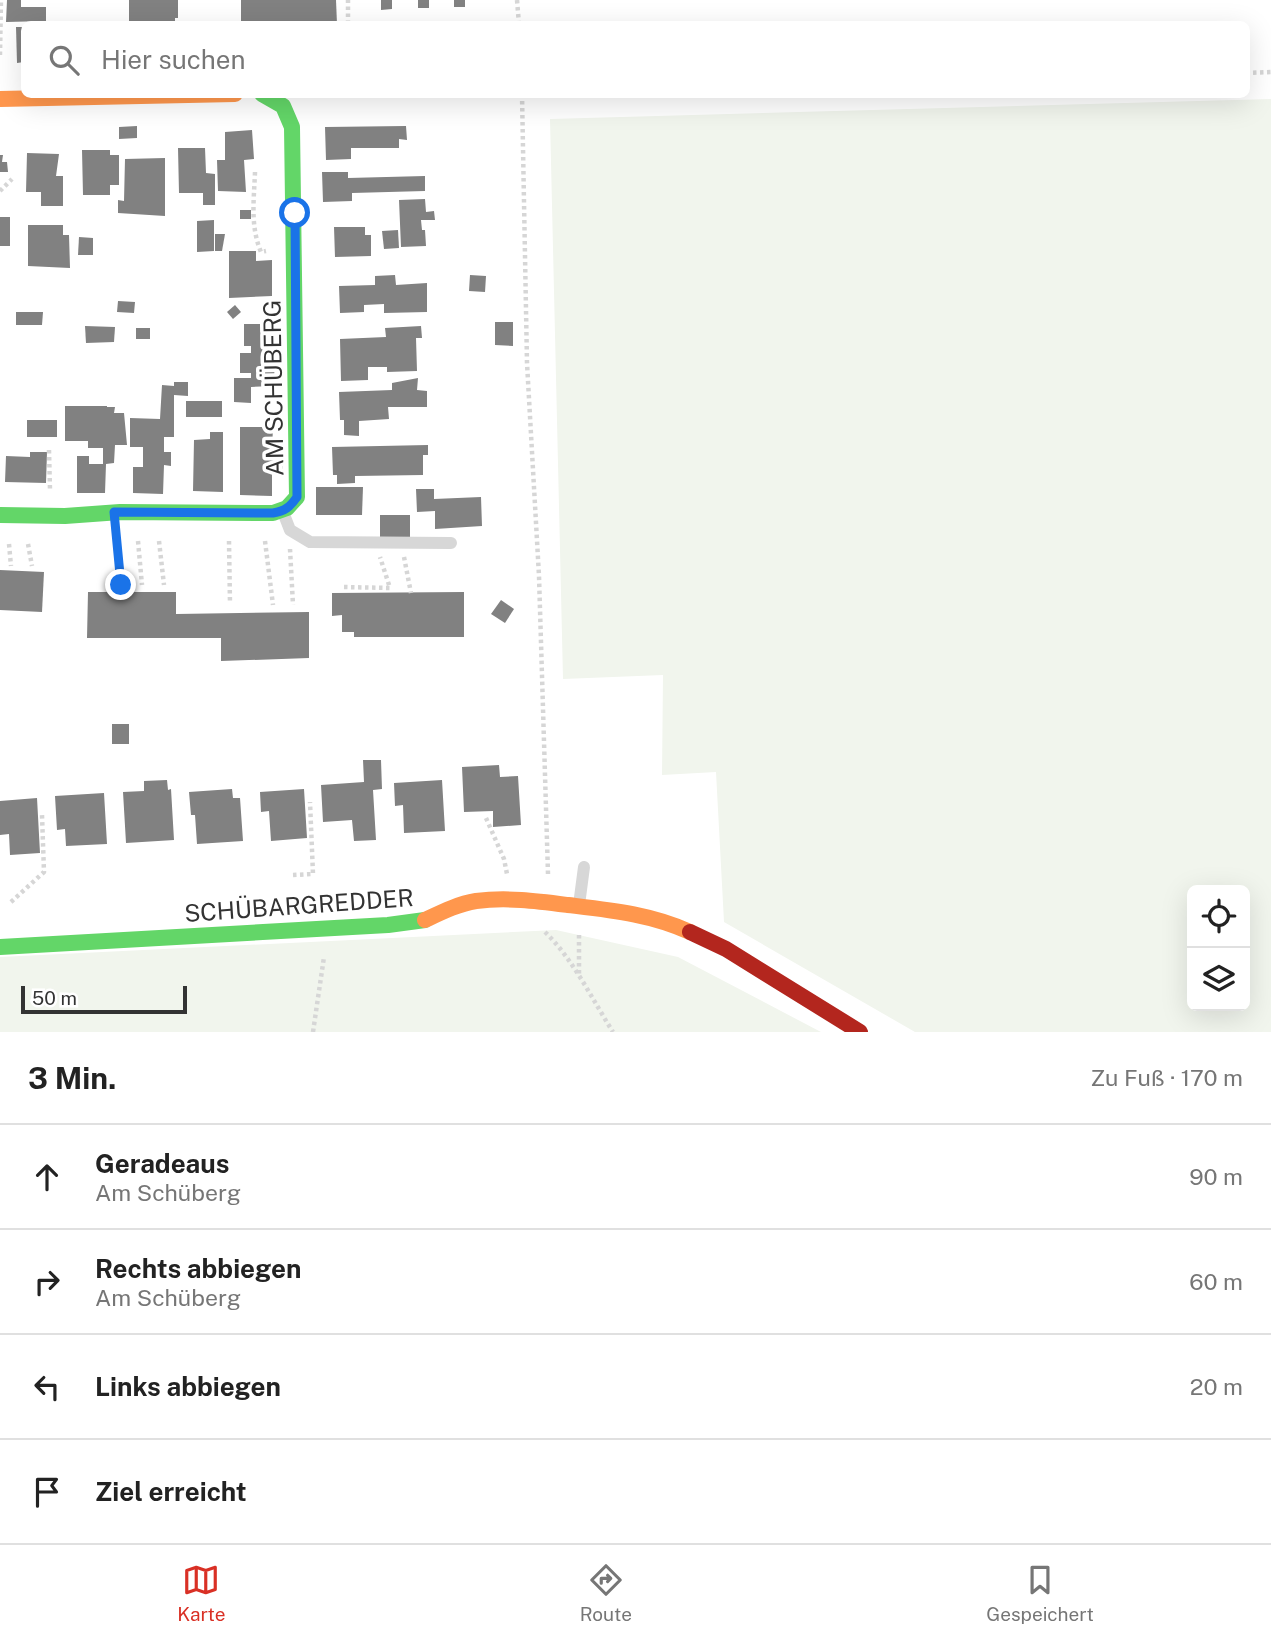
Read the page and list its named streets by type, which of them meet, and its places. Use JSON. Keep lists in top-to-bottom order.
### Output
{
  "streets": {
    "street": ["AM SCHÜBERG", "SCHÜBARGREDDER"]
  },
  "scale_bar": "50 m",
  "page": {
    "search": "Hier suchen",
    "scale": "50 m",
    "heading": ["3 Min.", "Zu Fuß · 170 m"],
    "list": [
      ["Geradeaus", "Am Schüberg", "90 m"],
      ["Rechts abbiegen", "Am Schüberg", "60 m"],
      ["Links abbiegen", "20 m"],
      "Ziel erreicht"
    ],
    "nav": ["Karte", "Route", "Gespeichert"]
  }
}
